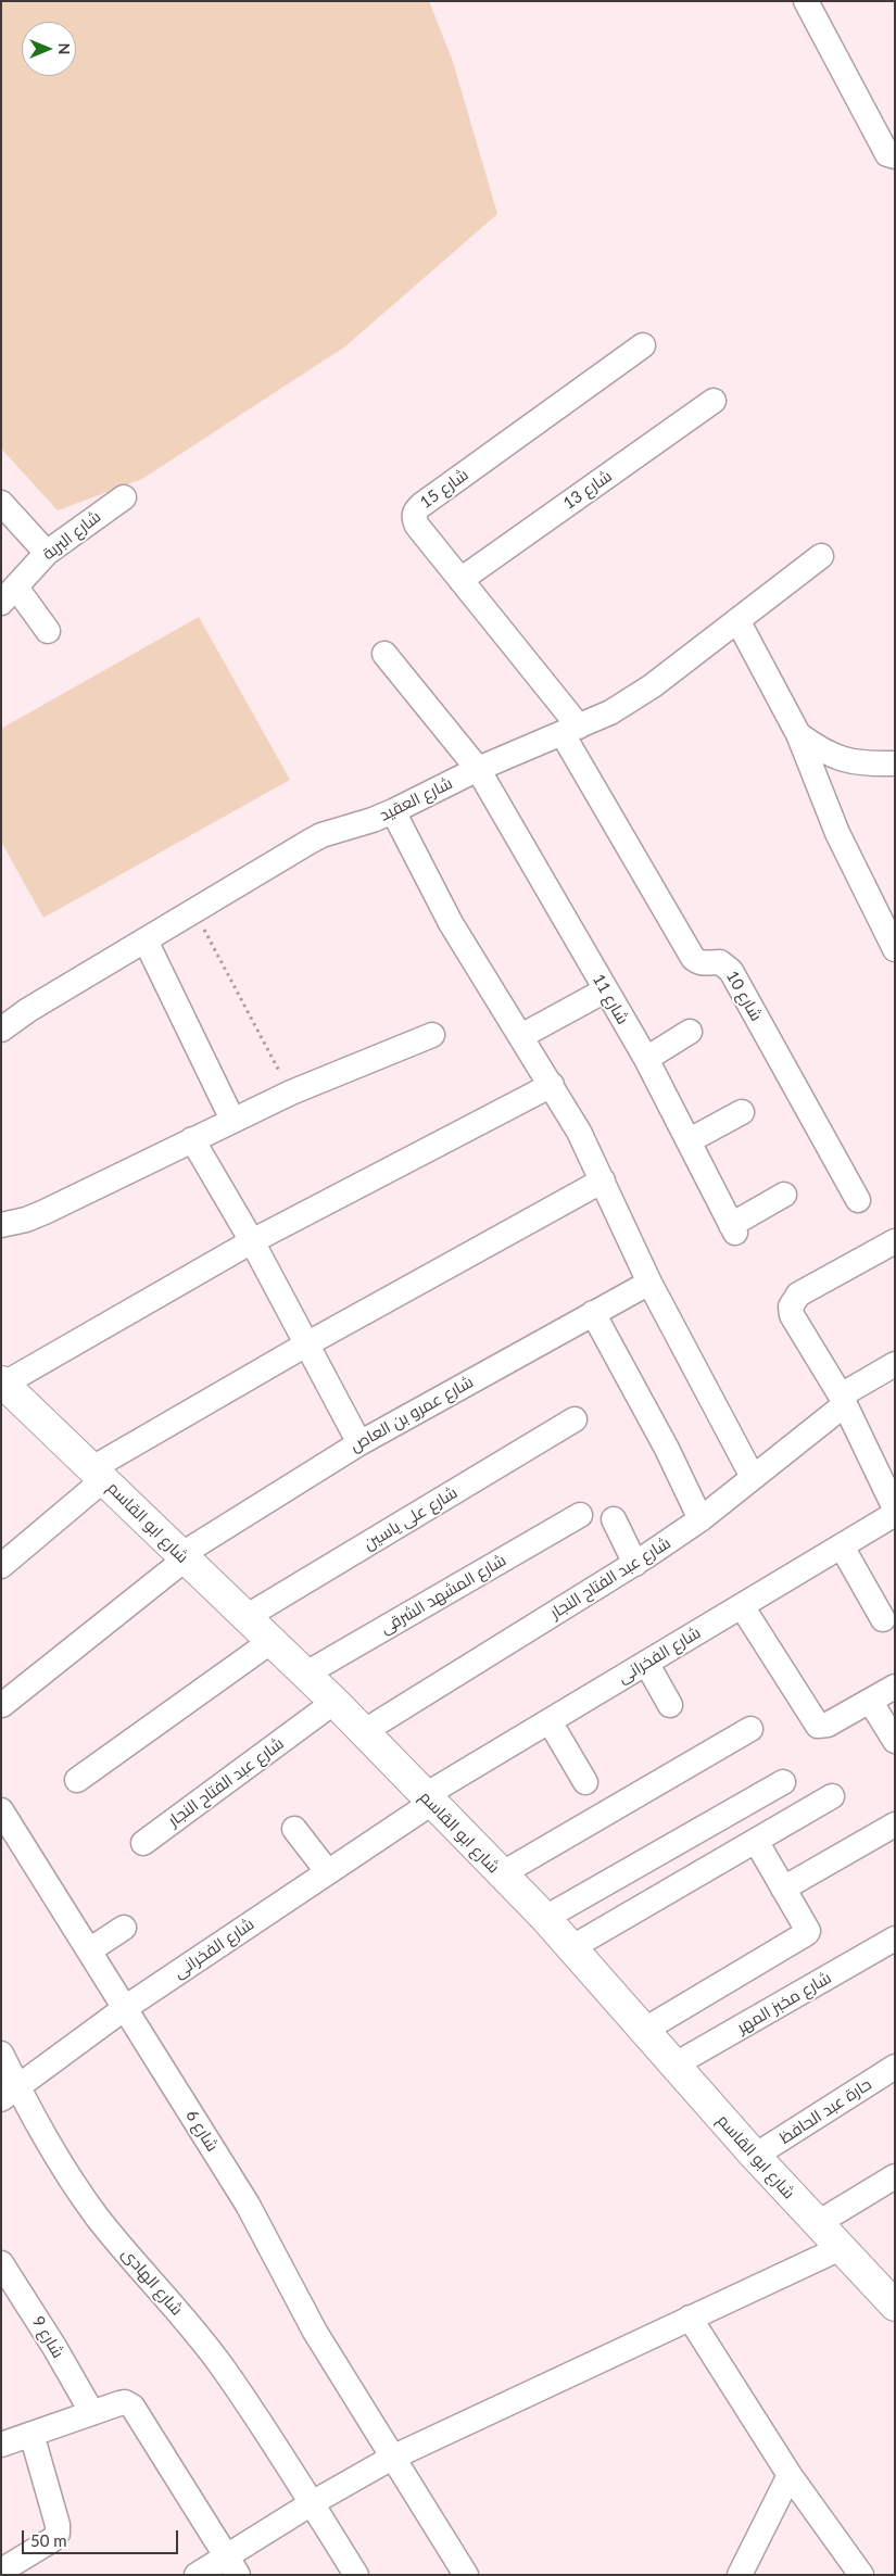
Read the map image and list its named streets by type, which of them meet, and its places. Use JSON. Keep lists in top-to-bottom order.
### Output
{
  "streets": {
    "street": [
      "شارع 15",
      "شارع 13",
      "شارع البربة",
      "شارع العقيد",
      "شارع 10",
      "شارع 11",
      "شارع عمرو بن العاص",
      "شارع على ياسين",
      "شارع ابو القاسم",
      "شارع عبد الفتاح النجار",
      "شارع المشهد الشرقى",
      "شارع الفخرانى",
      "شارع مخبز المهر",
      "حارة عبد الحافظ",
      "شارع 6",
      "شارع الهادى",
      "شارع 9"
    ]
  },
  "crossings": [
    ["شارع 15", "شارع 13"],
    ["شارع 15", "شارع العقيد"],
    ["شارع 15", "شارع 10"],
    ["شارع العقيد", "شارع 10"],
    ["شارع العقيد", "شارع 11"],
    ["شارع عمرو بن العاص", "شارع ابو القاسم"],
    ["شارع على ياسين", "شارع ابو القاسم"],
    ["شارع ابو القاسم", "شارع عبد الفتاح النجار"],
    ["شارع ابو القاسم", "شارع المشهد الشرقى"],
    ["شارع ابو القاسم", "شارع الفخرانى"],
    ["شارع ابو القاسم", "شارع مخبز المهر"],
    ["شارع ابو القاسم", "حارة عبد الحافظ"],
    ["شارع الفخرانى", "شارع 6"],
    ["شارع الفخرانى", "شارع الهادى"]
  ],
  "scale_bar": "50 m",
  "north": "right"
}
